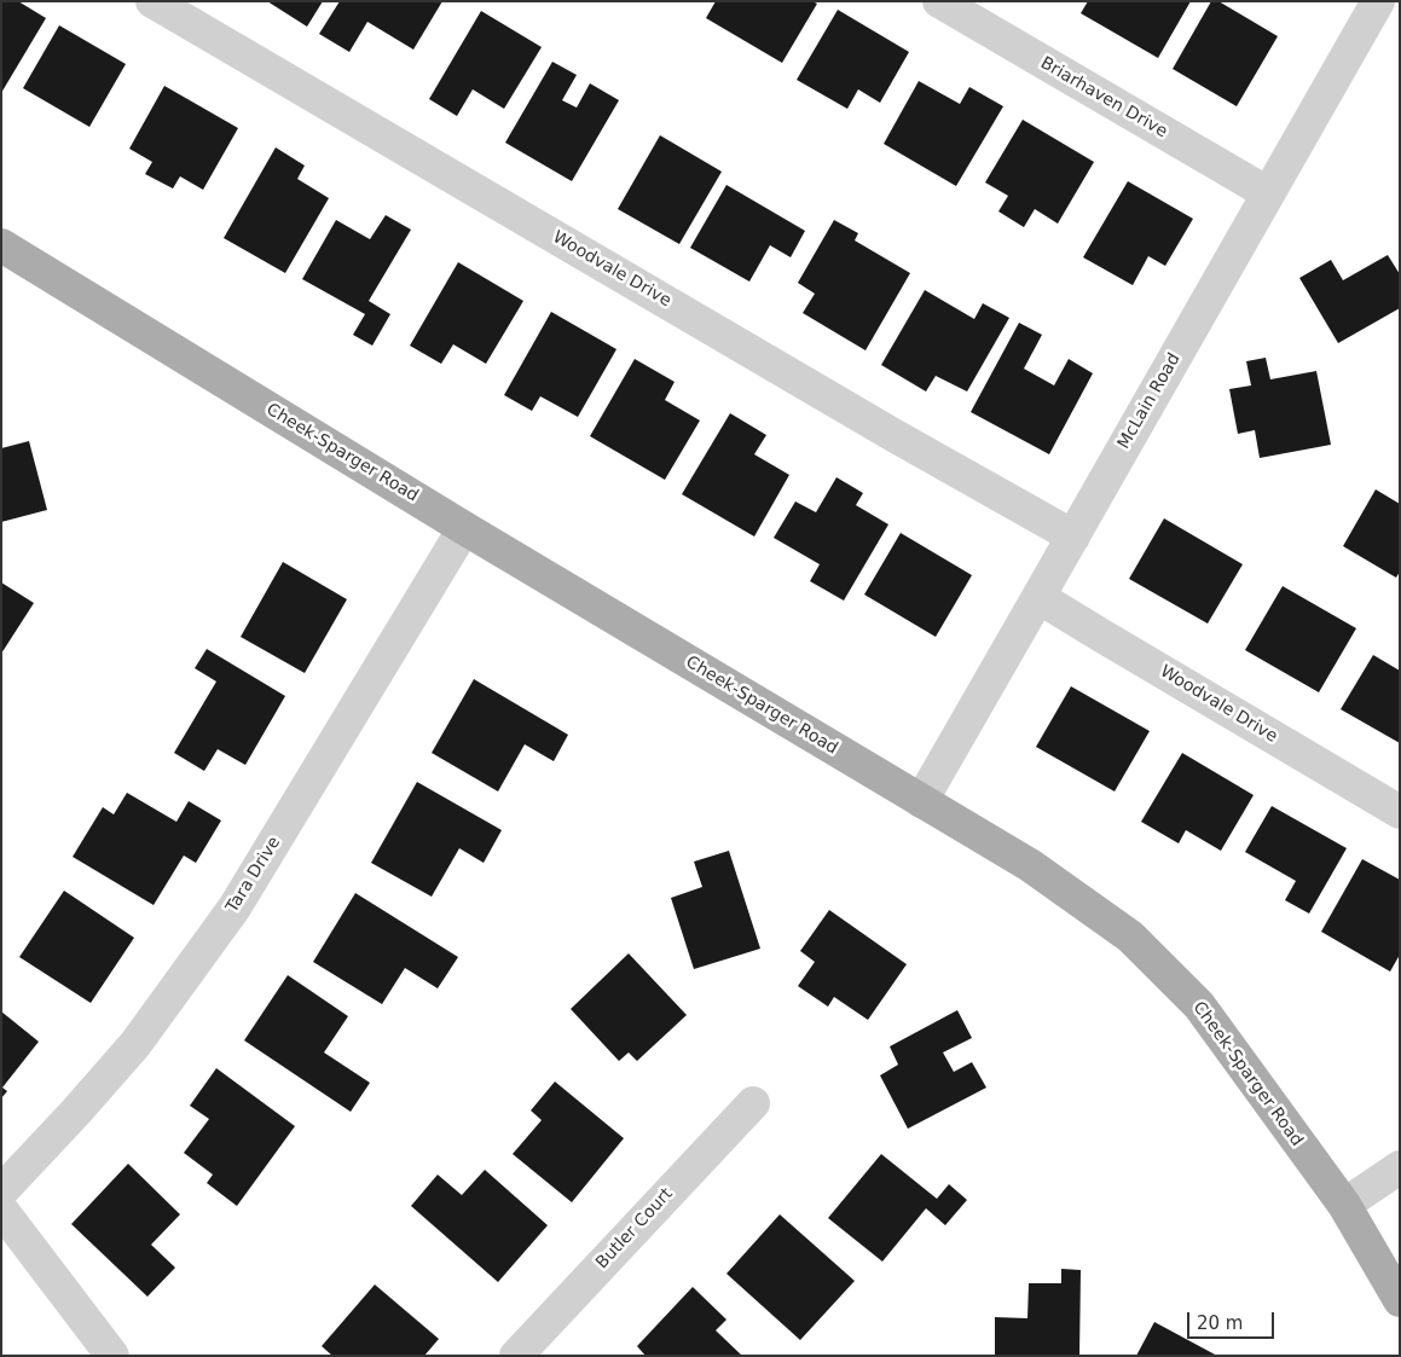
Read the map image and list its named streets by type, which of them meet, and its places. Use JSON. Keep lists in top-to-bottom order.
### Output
{
  "streets": {
    "main road": ["Cheek-Sparger Road"],
    "street": [
      "Briarhaven Drive",
      "Woodvale Drive",
      "McLain Road",
      "Tara Drive",
      "Butler Court"
    ]
  },
  "crossings": [
    ["Briarhaven Drive", "McLain Road"],
    ["Woodvale Drive", "McLain Road"],
    ["McLain Road", "Cheek-Sparger Road"],
    ["Cheek-Sparger Road", "Tara Drive"]
  ],
  "scale_bar": "20 m"
}
